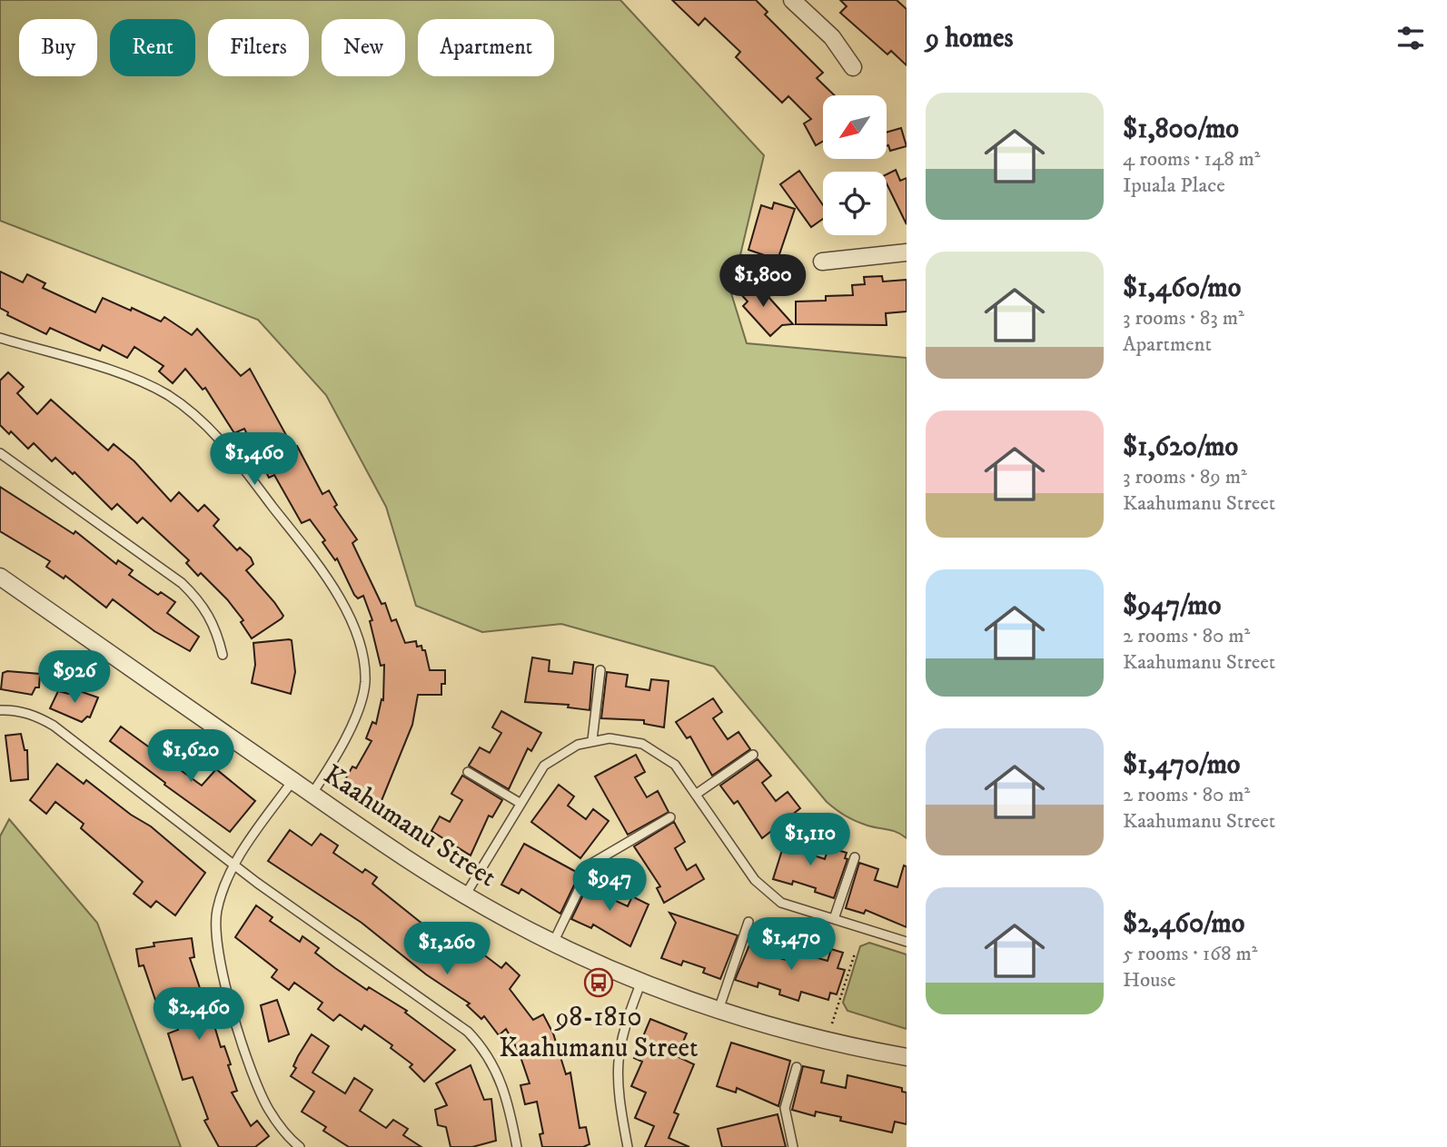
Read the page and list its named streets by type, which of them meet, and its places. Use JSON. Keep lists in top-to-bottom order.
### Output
{
  "streets": {
    "street": ["Kaahumanu Street"]
  },
  "places": {
    "bus stop": ["98-1810 Kaahumanu Street"]
  },
  "north": "bottom left",
  "page": {
    "heading": "9 homes",
    "chip": [
      "Buy",
      "Rent",
      "Filters",
      "New",
      "Apartment"
    ],
    "list": [
      {
        "name": "$1,800/mo",
        "note": "4 rooms · 148 m² · Ipuala Place"
      },
      {
        "name": "$1,460/mo",
        "note": "3 rooms · 83 m² · Apartment"
      },
      {
        "name": "$1,620/mo",
        "note": "3 rooms · 89 m² · Kaahumanu Street"
      },
      {
        "name": "$947/mo",
        "note": "2 rooms · 80 m² · Kaahumanu Street"
      },
      {
        "name": "$1,470/mo",
        "note": "2 rooms · 80 m² · Kaahumanu Street"
      },
      {
        "name": "$2,460/mo",
        "note": "5 rooms · 168 m² · House"
      }
    ],
    "price": [
      "$1,800",
      "$1,460",
      "$926",
      "$1,620",
      "$1,110",
      "$947",
      "$1,470",
      "$1,260",
      "$2,460"
    ]
  }
}
